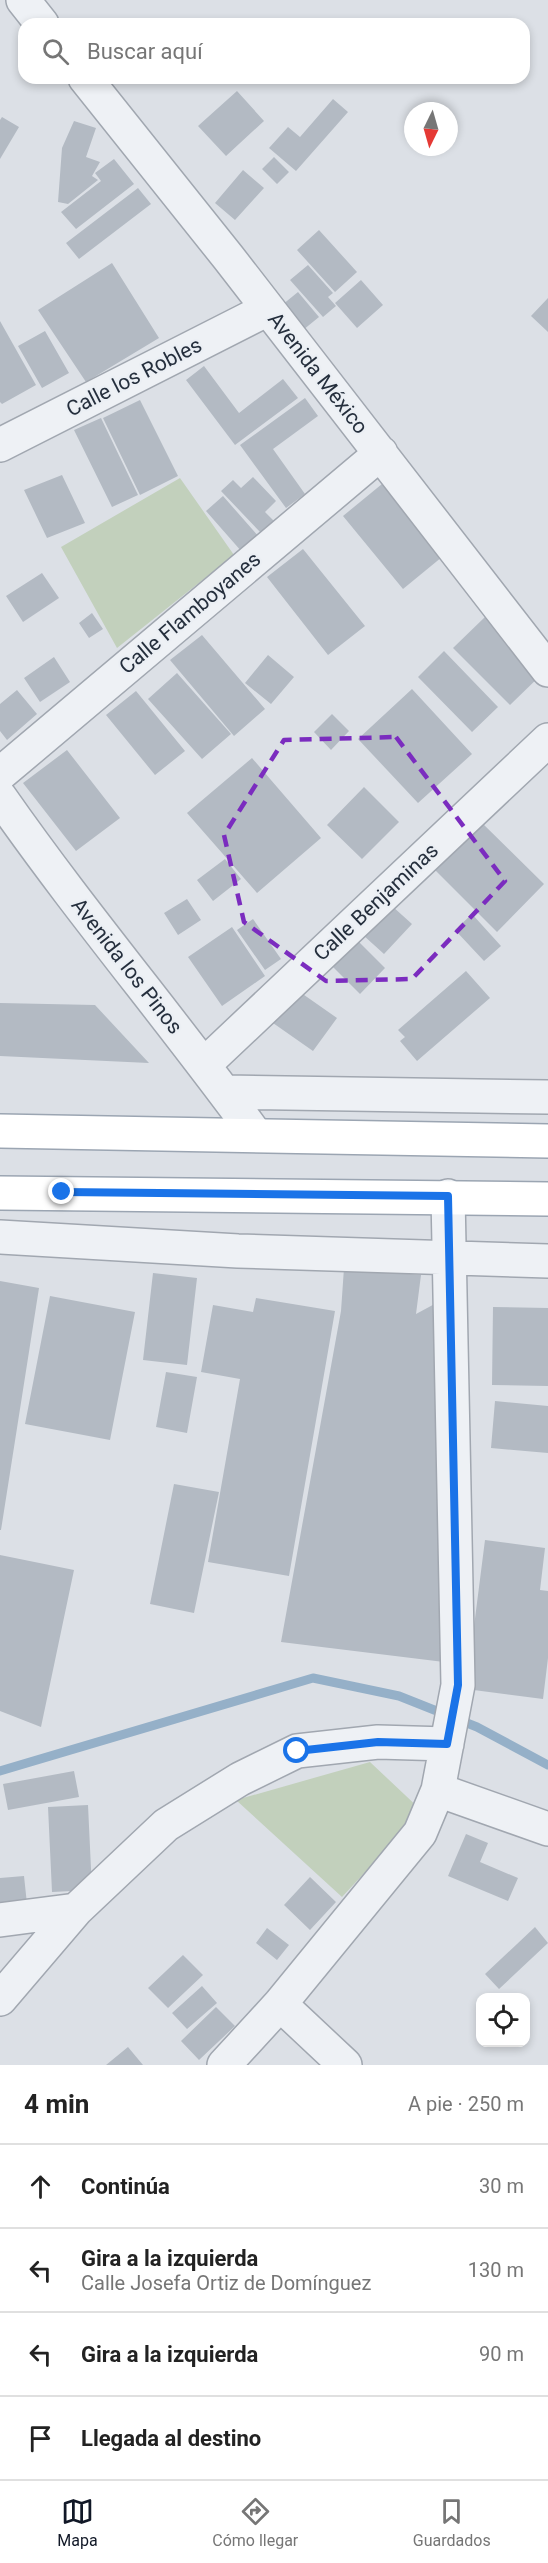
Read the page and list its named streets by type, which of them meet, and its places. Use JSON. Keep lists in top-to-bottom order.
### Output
{
  "streets": {
    "street": [
      "Avenida México",
      "Calle los Robles",
      "Calle Flamboyanes",
      "Calle Benjaminas",
      "Avenida los Pinos"
    ]
  },
  "crossings": [
    ["Avenida México", "Calle los Robles"],
    ["Avenida México", "Calle Flamboyanes"],
    ["Calle Benjaminas", "Avenida los Pinos"]
  ],
  "north": "bottom",
  "page": {
    "search": "Buscar aquí",
    "heading": ["4 min", "A pie · 250 m"],
    "list": [
      ["Continúa", "30 m"],
      ["Gira a la izquierda", "Calle Josefa Ortiz de Domínguez", "130 m"],
      ["Gira a la izquierda", "90 m"],
      "Llegada al destino"
    ],
    "nav": ["Mapa", "Cómo llegar", "Guardados"]
  }
}
